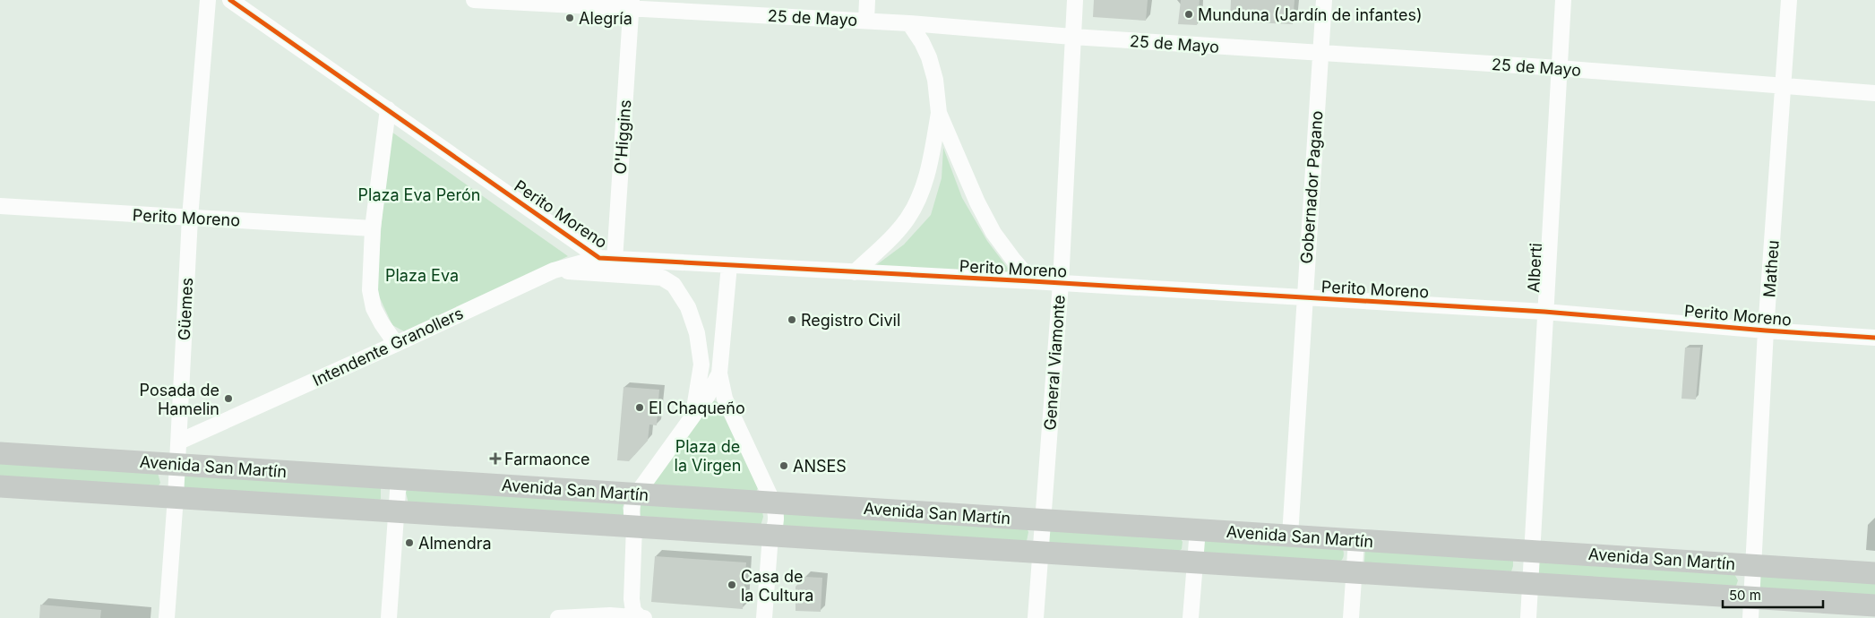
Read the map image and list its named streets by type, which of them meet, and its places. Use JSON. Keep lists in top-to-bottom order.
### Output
{
  "streets": {
    "main road": ["Avenida San Martín"],
    "street": [
      "25 de Mayo",
      "O'Higgins",
      "Gobernador Pagano",
      "Perito Moreno",
      "Alberti",
      "Matheu",
      "Güemes",
      "Intendente Granollers",
      "General Viamonte"
    ]
  },
  "crossings": [
    ["25 de Mayo", "O'Higgins"],
    ["25 de Mayo", "Gobernador Pagano"],
    ["25 de Mayo", "Alberti"],
    ["25 de Mayo", "Matheu"],
    ["25 de Mayo", "General Viamonte"],
    ["O'Higgins", "Perito Moreno"],
    ["O'Higgins", "Intendente Granollers"],
    ["Gobernador Pagano", "Perito Moreno"],
    ["Gobernador Pagano", "Avenida San Martín"],
    ["Perito Moreno", "Alberti"],
    ["Perito Moreno", "Matheu"],
    ["Perito Moreno", "Güemes"],
    ["Perito Moreno", "Intendente Granollers"],
    ["Perito Moreno", "General Viamonte"],
    ["Alberti", "Avenida San Martín"],
    ["Matheu", "Avenida San Martín"],
    ["Güemes", "Intendente Granollers"],
    ["Güemes", "Avenida San Martín"],
    ["General Viamonte", "Avenida San Martín"]
  ],
  "parks": ["Plaza Eva Perón", "Plaza Eva", "Plaza de la Virgen"],
  "places": {
    "other": [
      "Munduna (Jardín de infantes)",
      "Alegría",
      "Registro Civil",
      "Posada de Hamelin",
      "El Chaqueño",
      "ANSES",
      "Almendra",
      "Casa de la Cultura"
    ],
    "health": ["Farmaonce"]
  },
  "scale_bar": "50 m"
}
